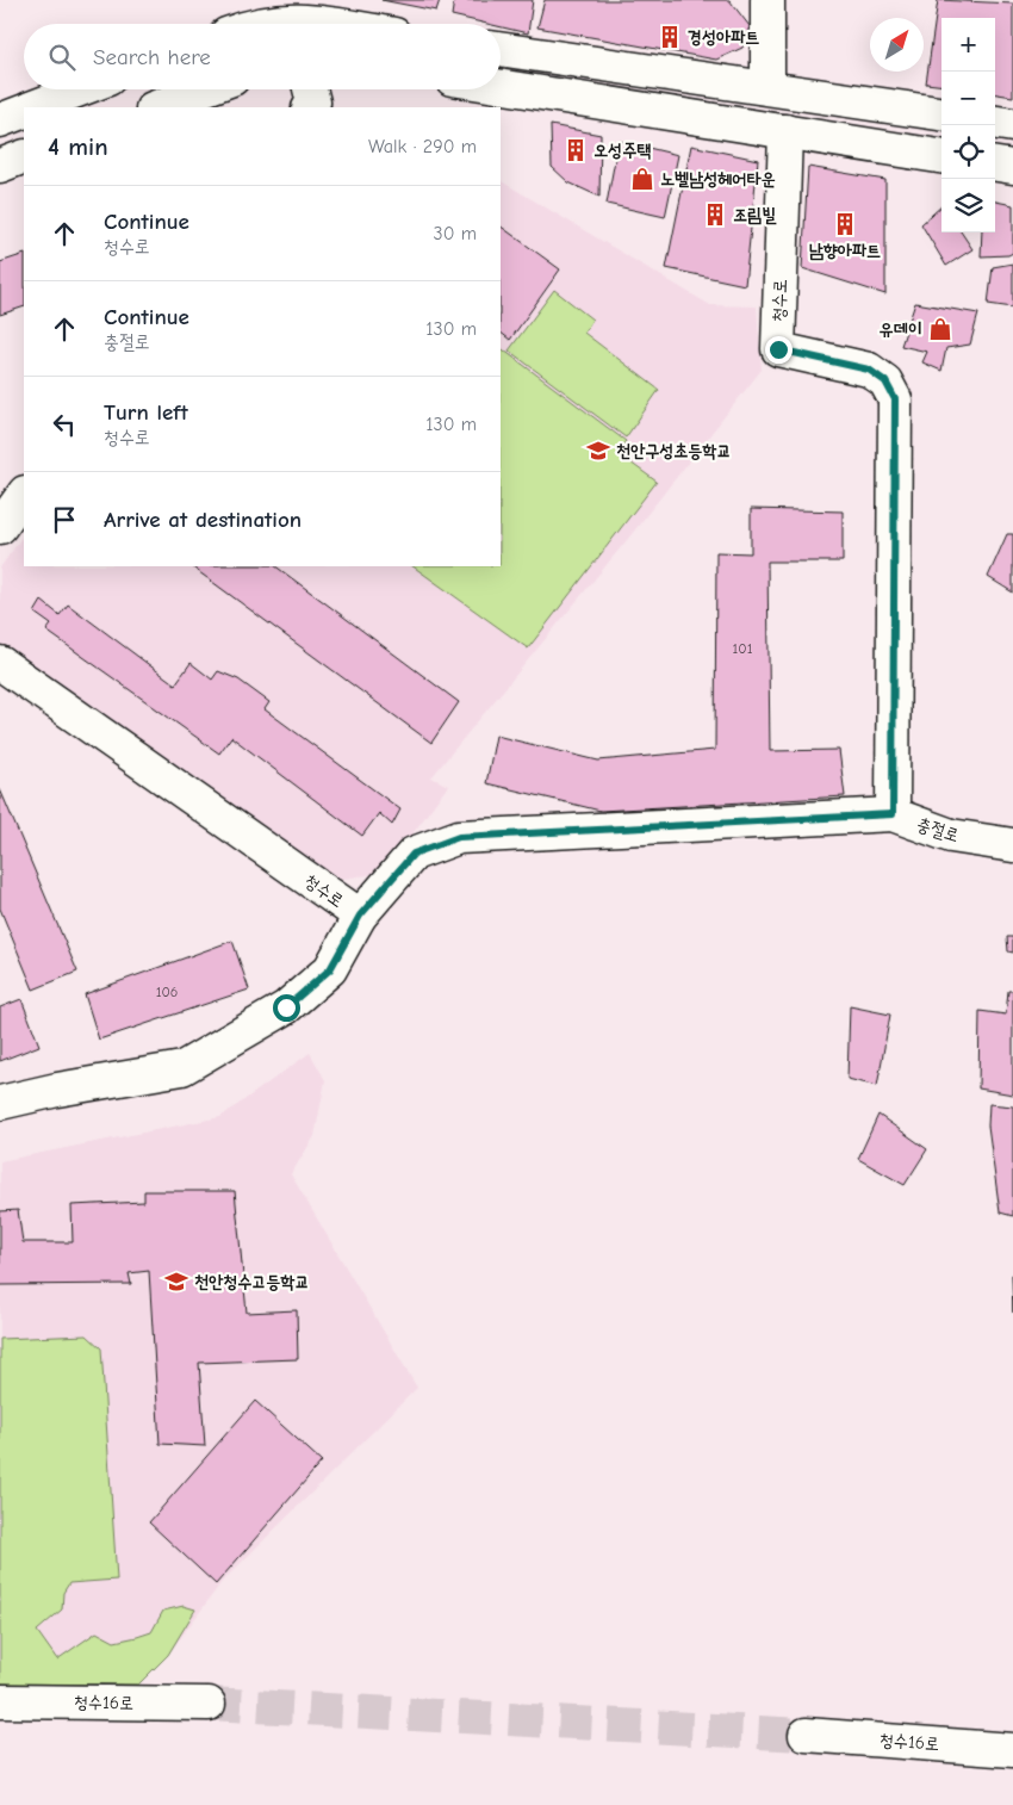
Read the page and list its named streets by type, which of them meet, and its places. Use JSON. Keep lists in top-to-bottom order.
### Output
{
  "streets": {
    "street": ["청수로", "충절로", "청수16로"]
  },
  "crossings": [
    ["청수로", "충절로"]
  ],
  "places": {
    "building": [
      "경성아파트",
      "오성주택",
      "조림빌",
      "남향아파트"
    ],
    "shop": ["노벨남성헤어타운", "유데이"],
    "school or university": ["천안구성초등학교", "천안청수고등학교"]
  },
  "house_numbers": ["101", "106"],
  "north": "top right",
  "page": {
    "map_buttons": ["+", "−"],
    "search": "Search here",
    "heading": ["4 min", "Walk · 290 m"],
    "list": [
      ["Continue", "청수로", "30 m"],
      ["Continue", "충절로", "130 m"],
      ["Turn left", "청수로", "130 m"],
      "Arrive at destination"
    ]
  }
}
